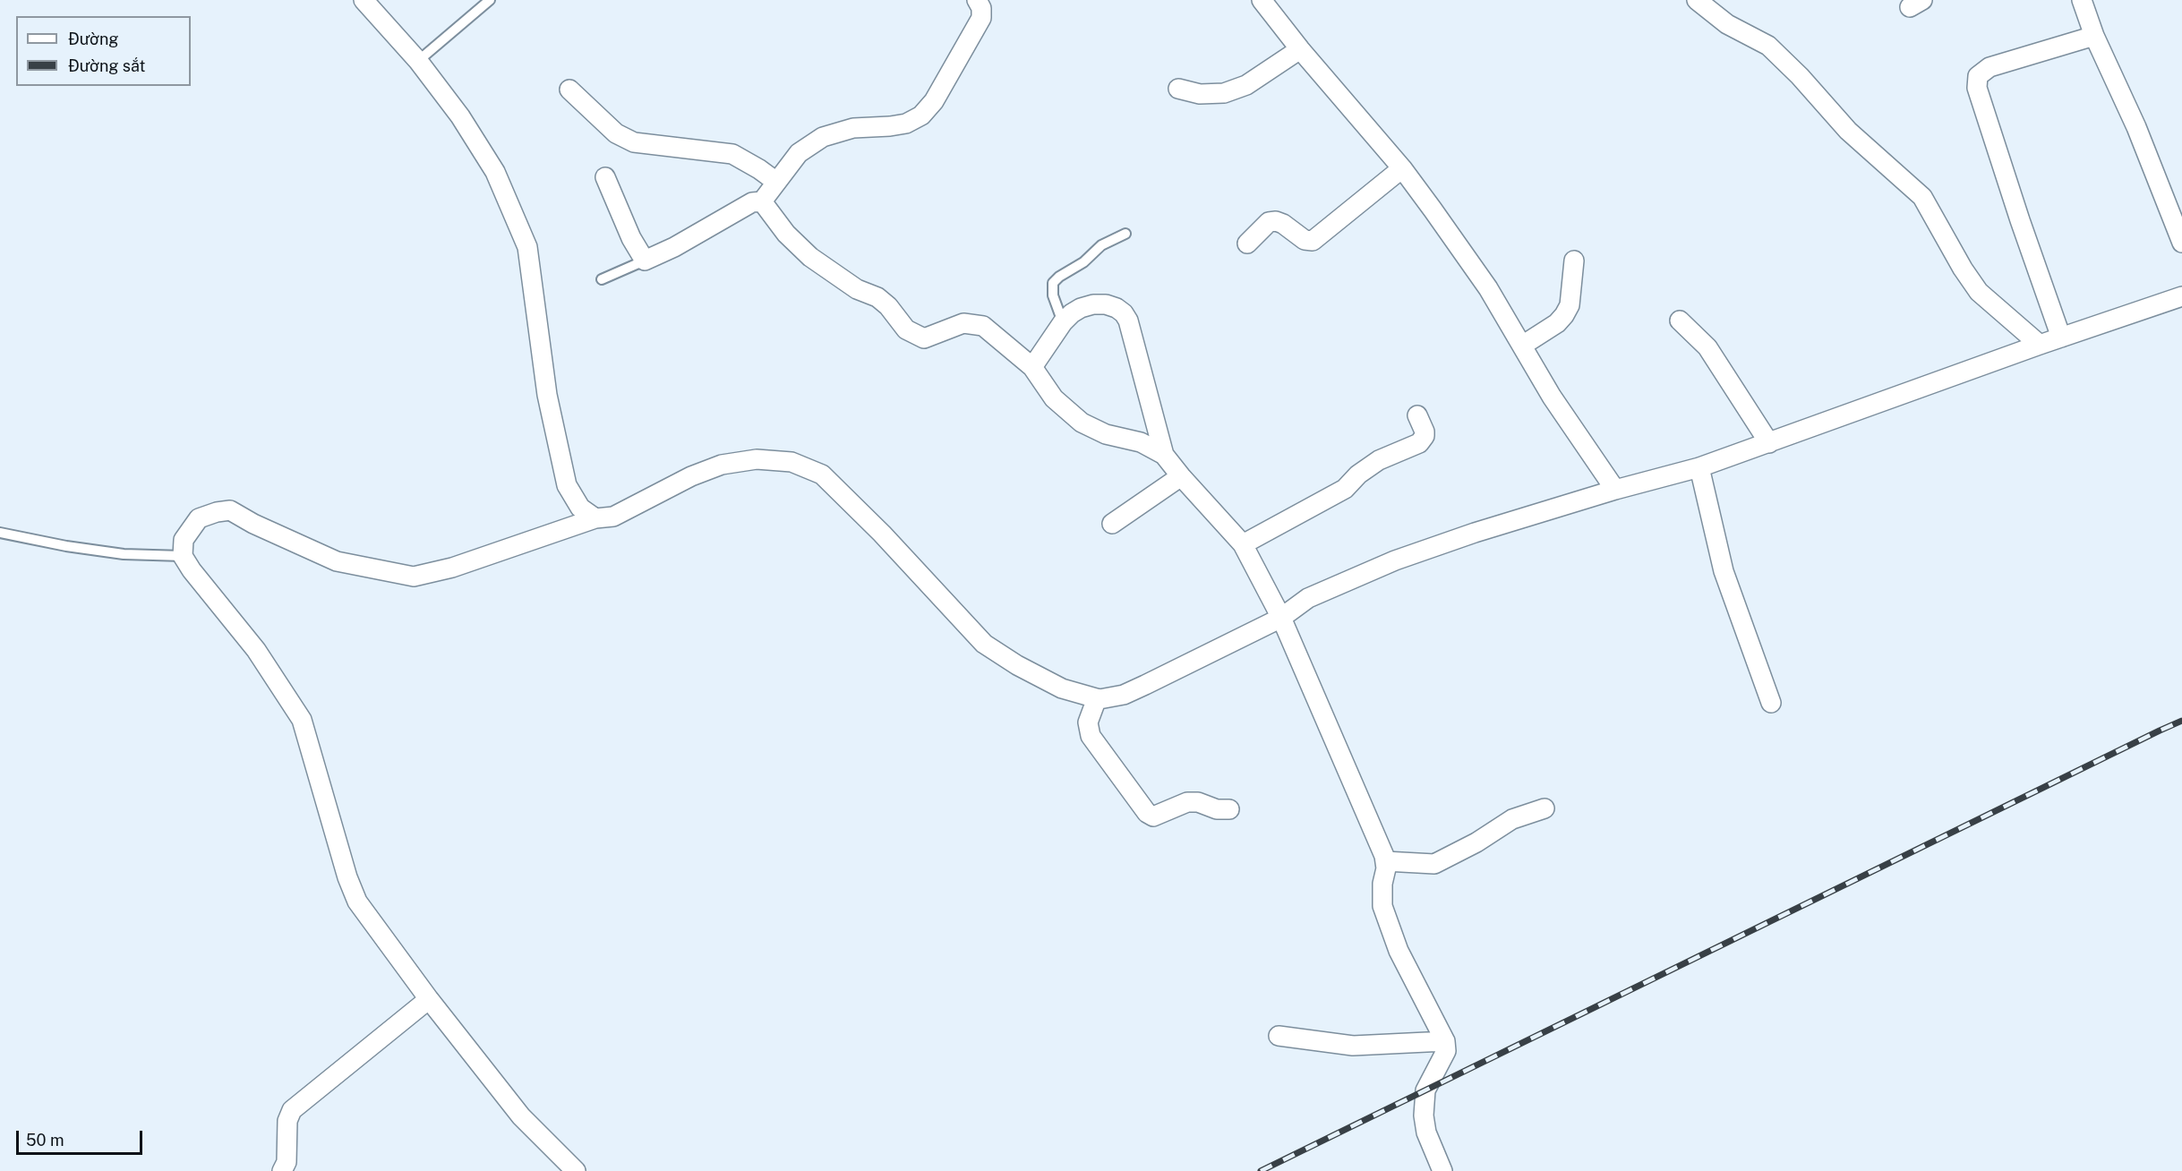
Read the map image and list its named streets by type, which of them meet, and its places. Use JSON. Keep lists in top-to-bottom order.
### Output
{
  "legend": ["Đường", "Đường sắt"],
  "scale_bar": "50 m"
}
